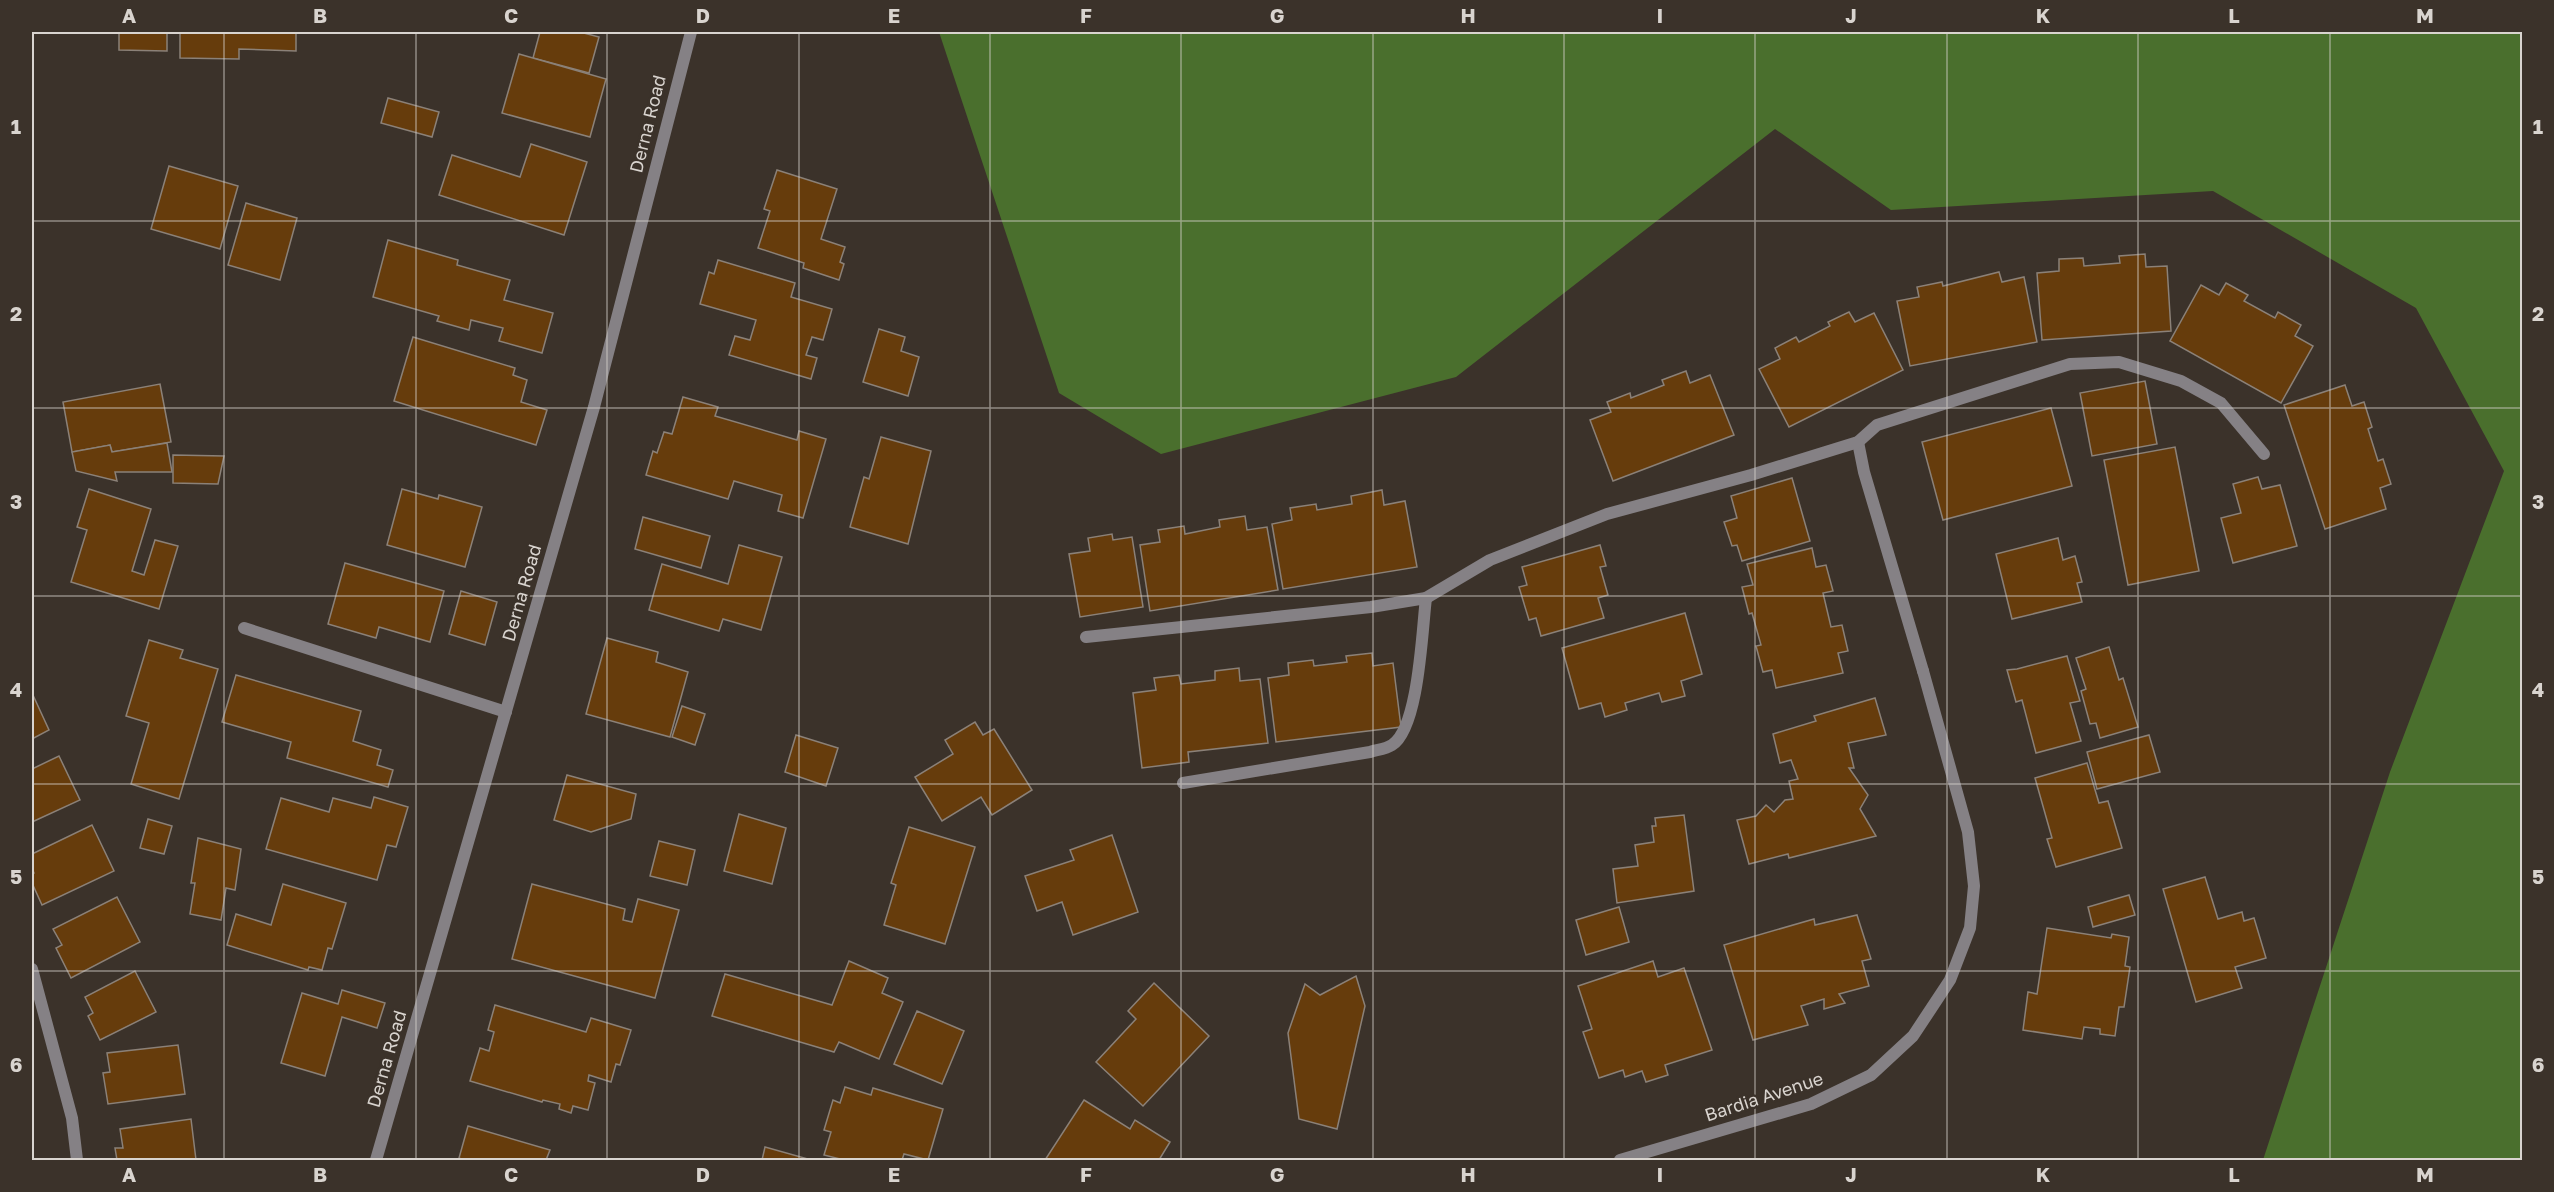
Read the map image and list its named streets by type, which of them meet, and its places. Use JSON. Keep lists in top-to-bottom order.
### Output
{
  "streets": {
    "street": ["Derna Road", "Bardia Avenue"]
  },
  "grid": {
    "columns": [
      "A",
      "B",
      "C",
      "D",
      "E",
      "F",
      "G",
      "H",
      "I",
      "J",
      "K",
      "L",
      "M"
    ],
    "rows": [
      "1",
      "2",
      "3",
      "4",
      "5",
      "6"
    ]
  }
}
